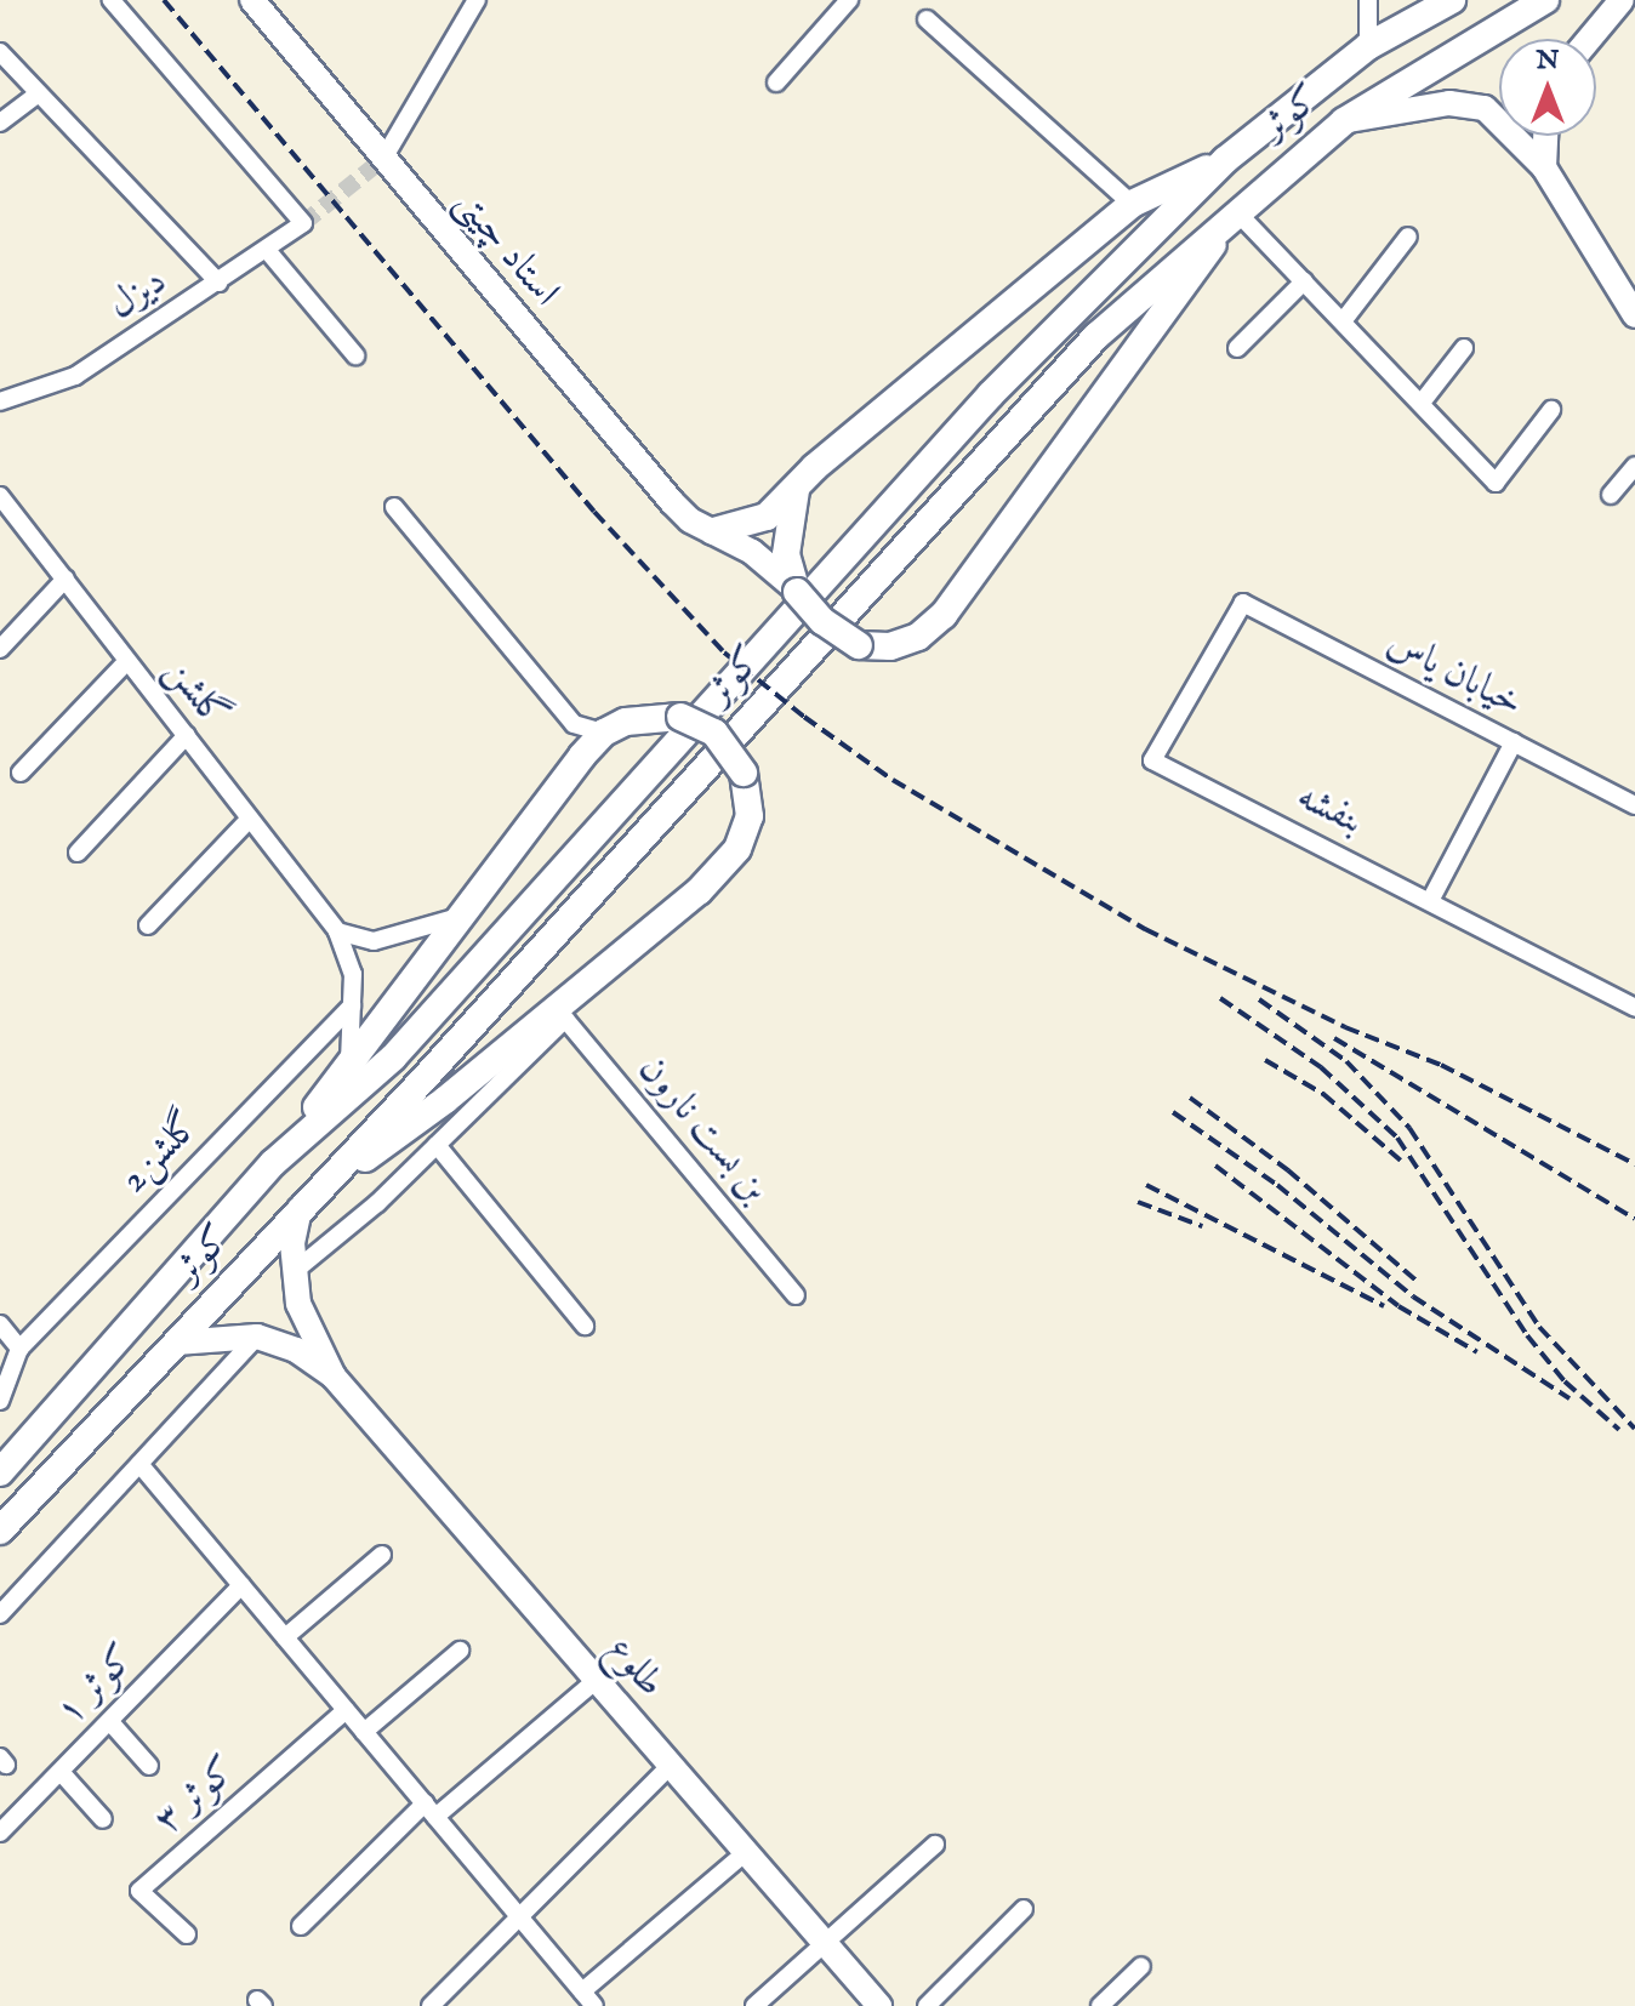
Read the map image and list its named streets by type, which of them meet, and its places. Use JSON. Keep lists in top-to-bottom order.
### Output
{
  "streets": {
    "main road": ["کوثر"],
    "street": [
      "استاد چیتی",
      "دیزل",
      "خیابان یاس",
      "گلشن",
      "بنفشه",
      "بن بست نارون",
      "گلشن2",
      "طلوع",
      "کوثر ۱",
      "کوثر ۳"
    ]
  },
  "crossings": [
    ["خیابان یاس", "بنفشه"]
  ],
  "north": "top"
}
